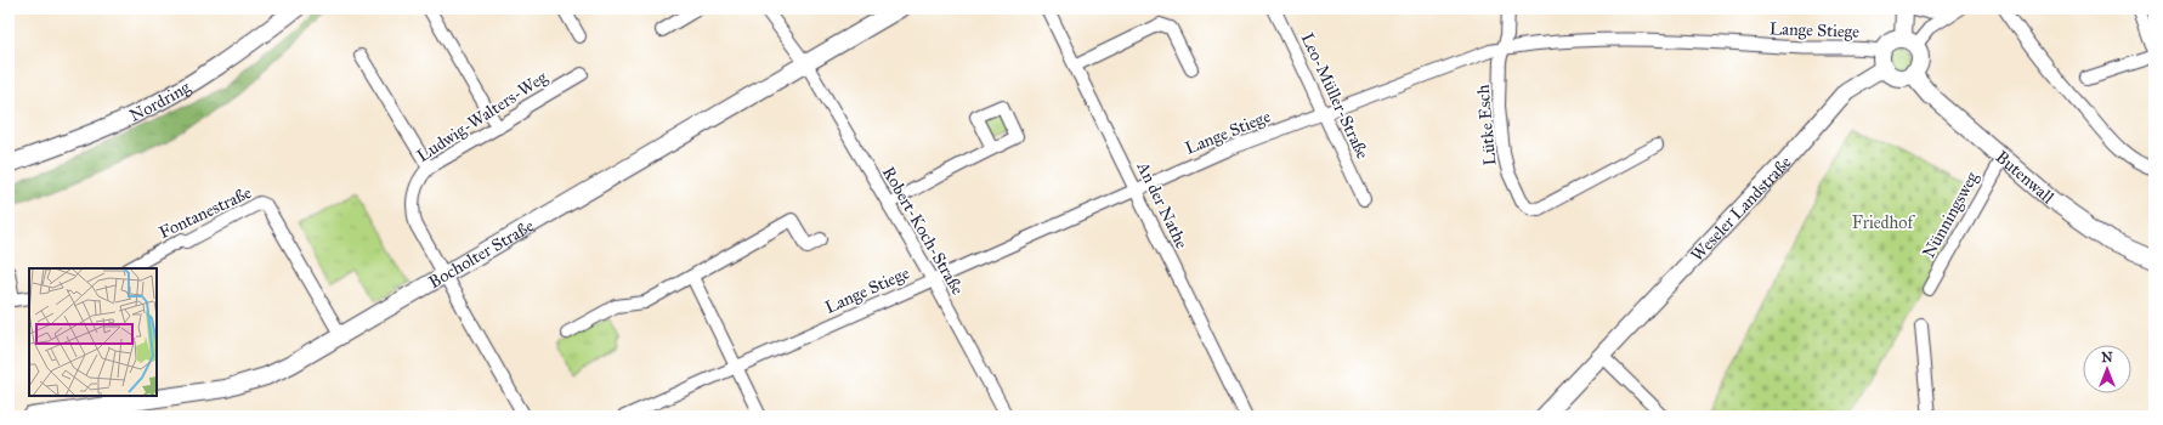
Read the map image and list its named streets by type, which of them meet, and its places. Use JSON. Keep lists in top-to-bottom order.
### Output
{
  "streets": {
    "street": [
      "Lange Stiege",
      "Leo-Müller-Straße",
      "Nordring",
      "Ludwig-Walters-Weg",
      "Lütke Esch",
      "Butenwall",
      "An der Nathe",
      "Weseler Landstraße",
      "Fontanestraße",
      "Nünningsweg",
      "Robert-Koch-Straße",
      "Bocholter Straße"
    ]
  },
  "crossings": [
    ["Lange Stiege", "Leo-Müller-Straße"],
    ["Lange Stiege", "Lütke Esch"],
    ["Lange Stiege", "Butenwall"],
    ["Lange Stiege", "An der Nathe"],
    ["Lange Stiege", "Weseler Landstraße"],
    ["Lange Stiege", "Robert-Koch-Straße"],
    ["Ludwig-Walters-Weg", "Bocholter Straße"],
    ["Butenwall", "Weseler Landstraße"],
    ["Butenwall", "Nünningsweg"],
    ["Fontanestraße", "Bocholter Straße"],
    ["Robert-Koch-Straße", "Bocholter Straße"]
  ],
  "parks": ["Friedhof"],
  "north": "top"
}
